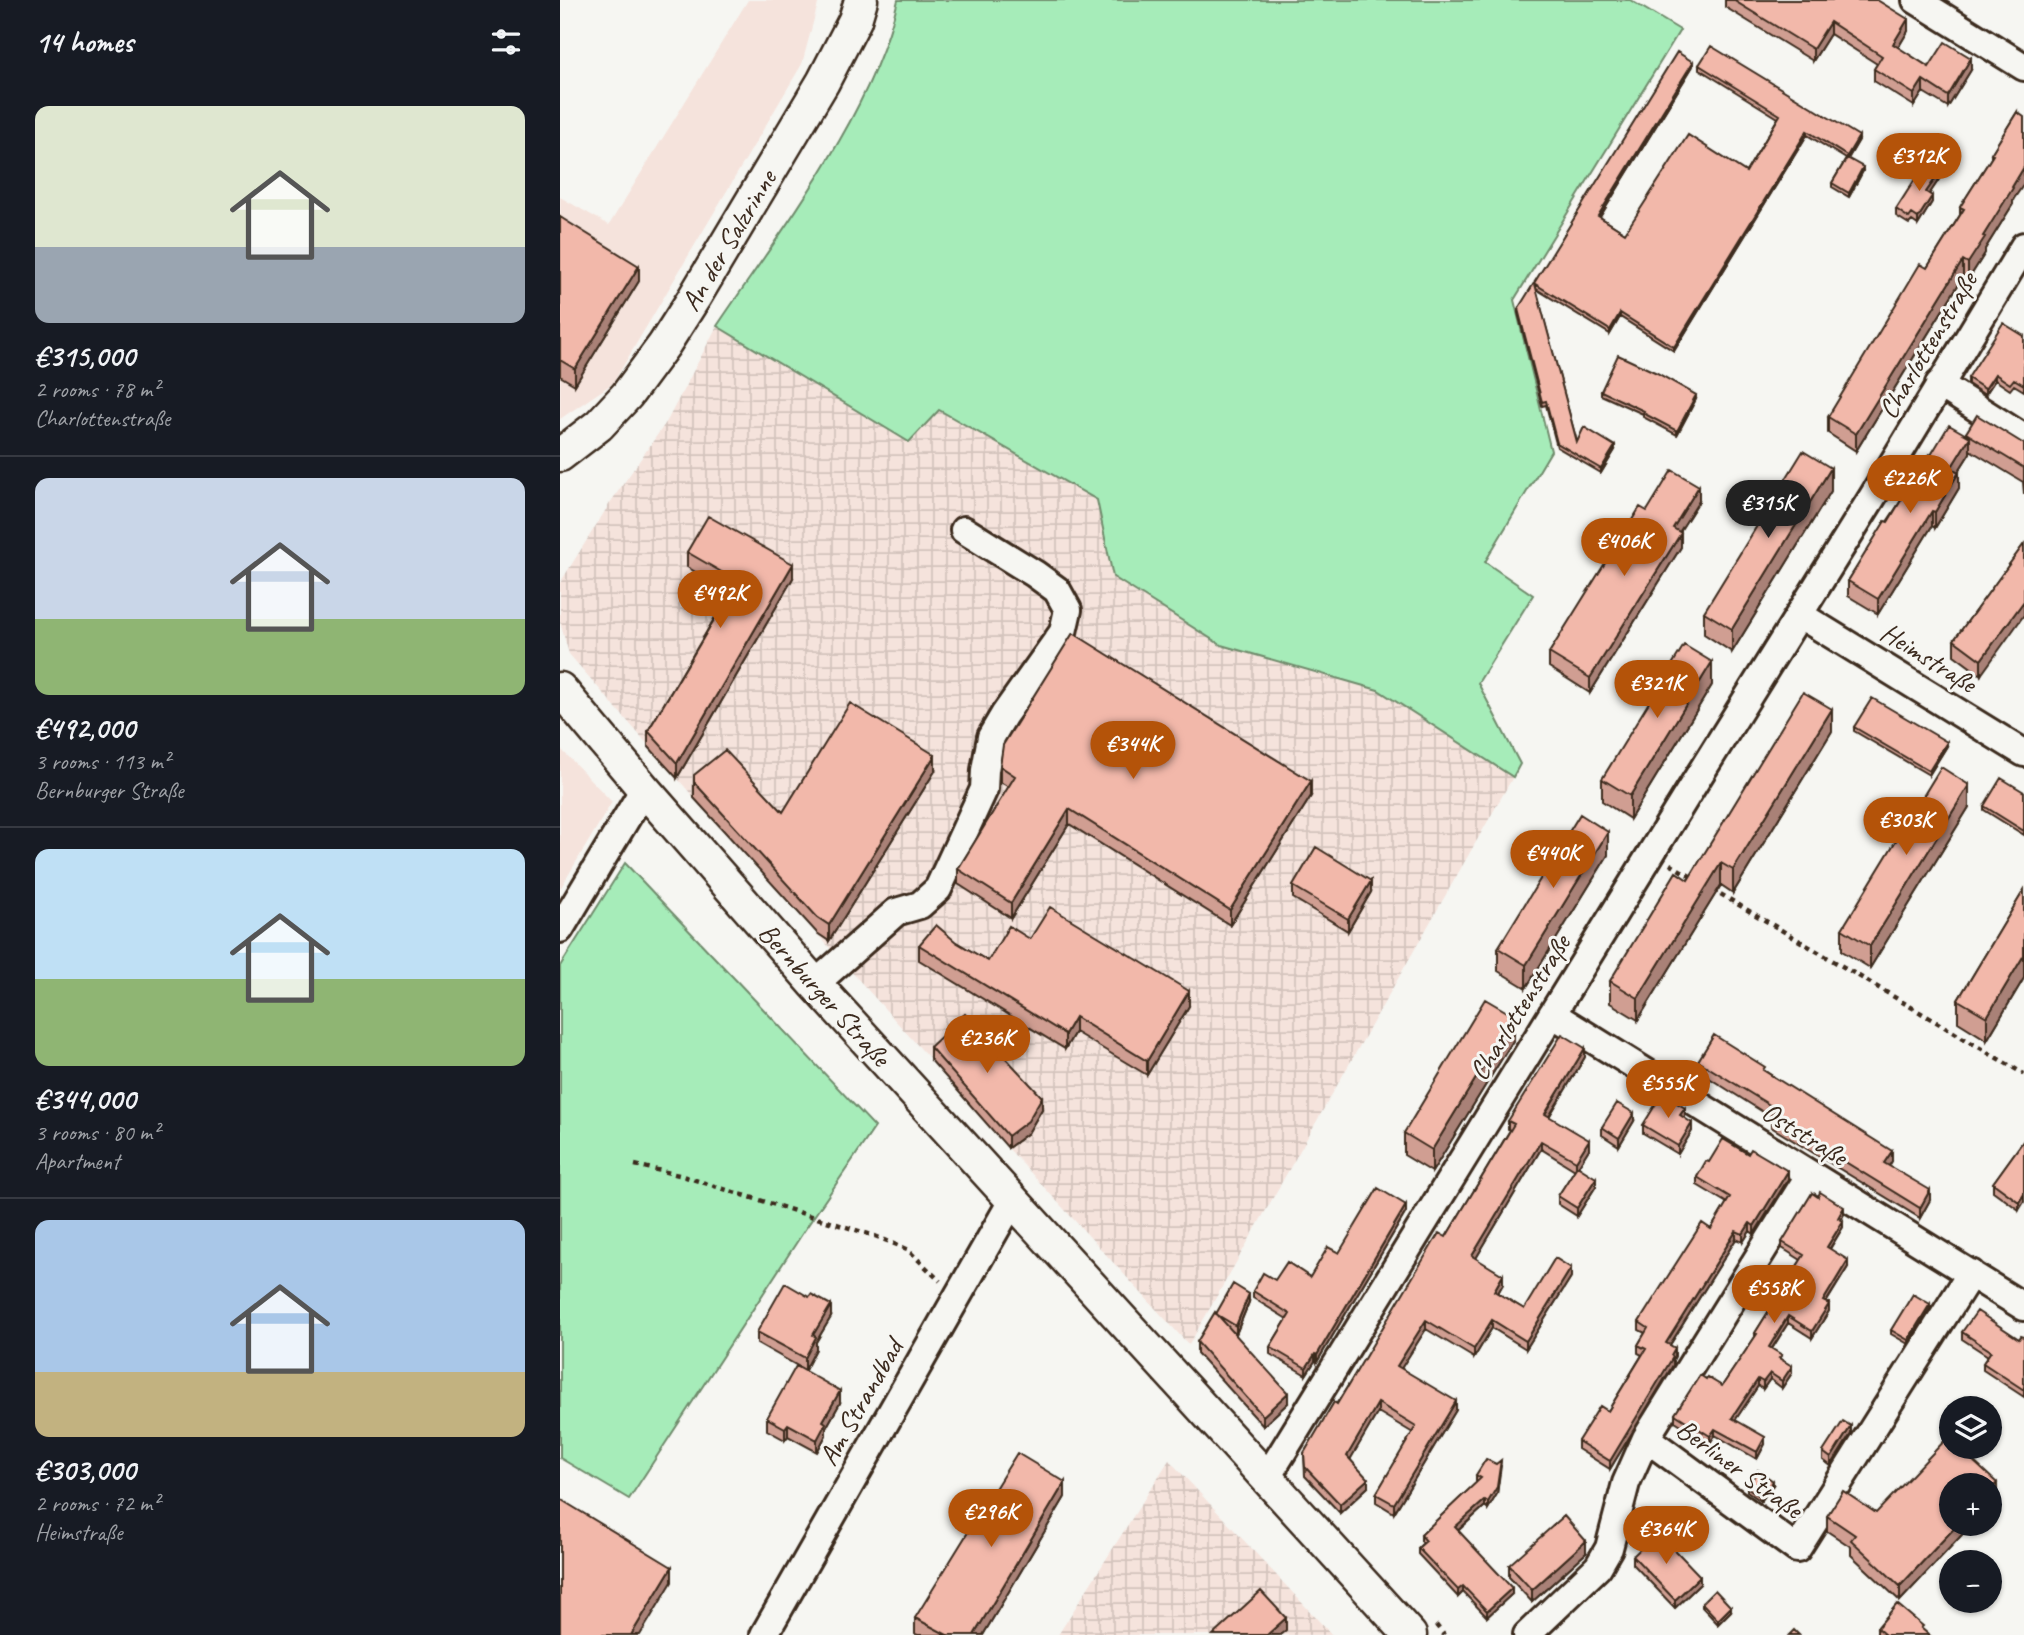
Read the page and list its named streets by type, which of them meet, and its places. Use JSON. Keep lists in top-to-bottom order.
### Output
{
  "streets": {
    "main road": ["An der Salzrinne", "Bernburger Straße"],
    "street": [
      "Charlottenstraße",
      "Heimstraße",
      "Oststraße",
      "Am Strandbad",
      "Berliner Straße"
    ]
  },
  "crossings": [
    ["Charlottenstraße", "Heimstraße"],
    ["Charlottenstraße", "Bernburger Straße"],
    ["Charlottenstraße", "Oststraße"],
    ["Bernburger Straße", "Am Strandbad"],
    ["Oststraße", "Berliner Straße"]
  ],
  "page": {
    "heading": "14 homes",
    "list": [
      {
        "name": "€315,000",
        "note": "2 rooms · 78 m² · Charlottenstraße"
      },
      {
        "name": "€492,000",
        "note": "3 rooms · 113 m² · Bernburger Straße"
      },
      {
        "name": "€344,000",
        "note": "3 rooms · 80 m² · Apartment"
      },
      {
        "name": "€303,000",
        "note": "2 rooms · 72 m² · Heimstraße"
      }
    ],
    "price": [
      "€312K",
      "€226K",
      "€315K",
      "€406K",
      "€492K",
      "€321K",
      "€344K",
      "€303K",
      "€440K",
      "€236K",
      "€555K",
      "€558K",
      "€296K",
      "€364K"
    ],
    "map_buttons": ["+", "−"]
  }
}
